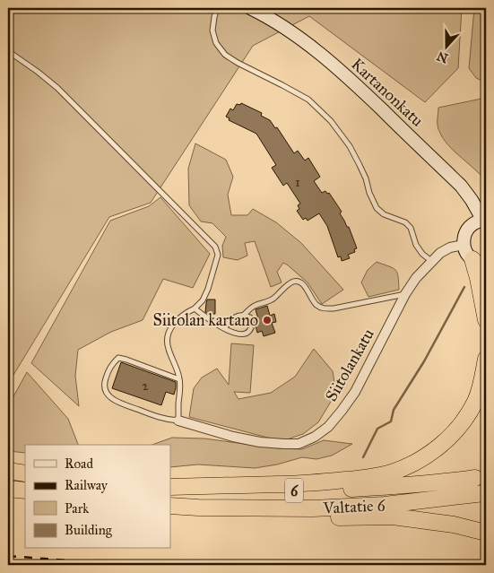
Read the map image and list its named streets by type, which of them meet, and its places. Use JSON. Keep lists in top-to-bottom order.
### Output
{
  "streets": {
    "highway": ["6", "Valtatie 6"],
    "main road": ["Kartanonkatu"],
    "street": ["Siitolankatu"]
  },
  "places": ["Siitolan kartano"],
  "house_numbers": ["1", "2"],
  "legend": [
    "Road",
    "Railway",
    "Park",
    "Building"
  ],
  "north": "bottom"
}
